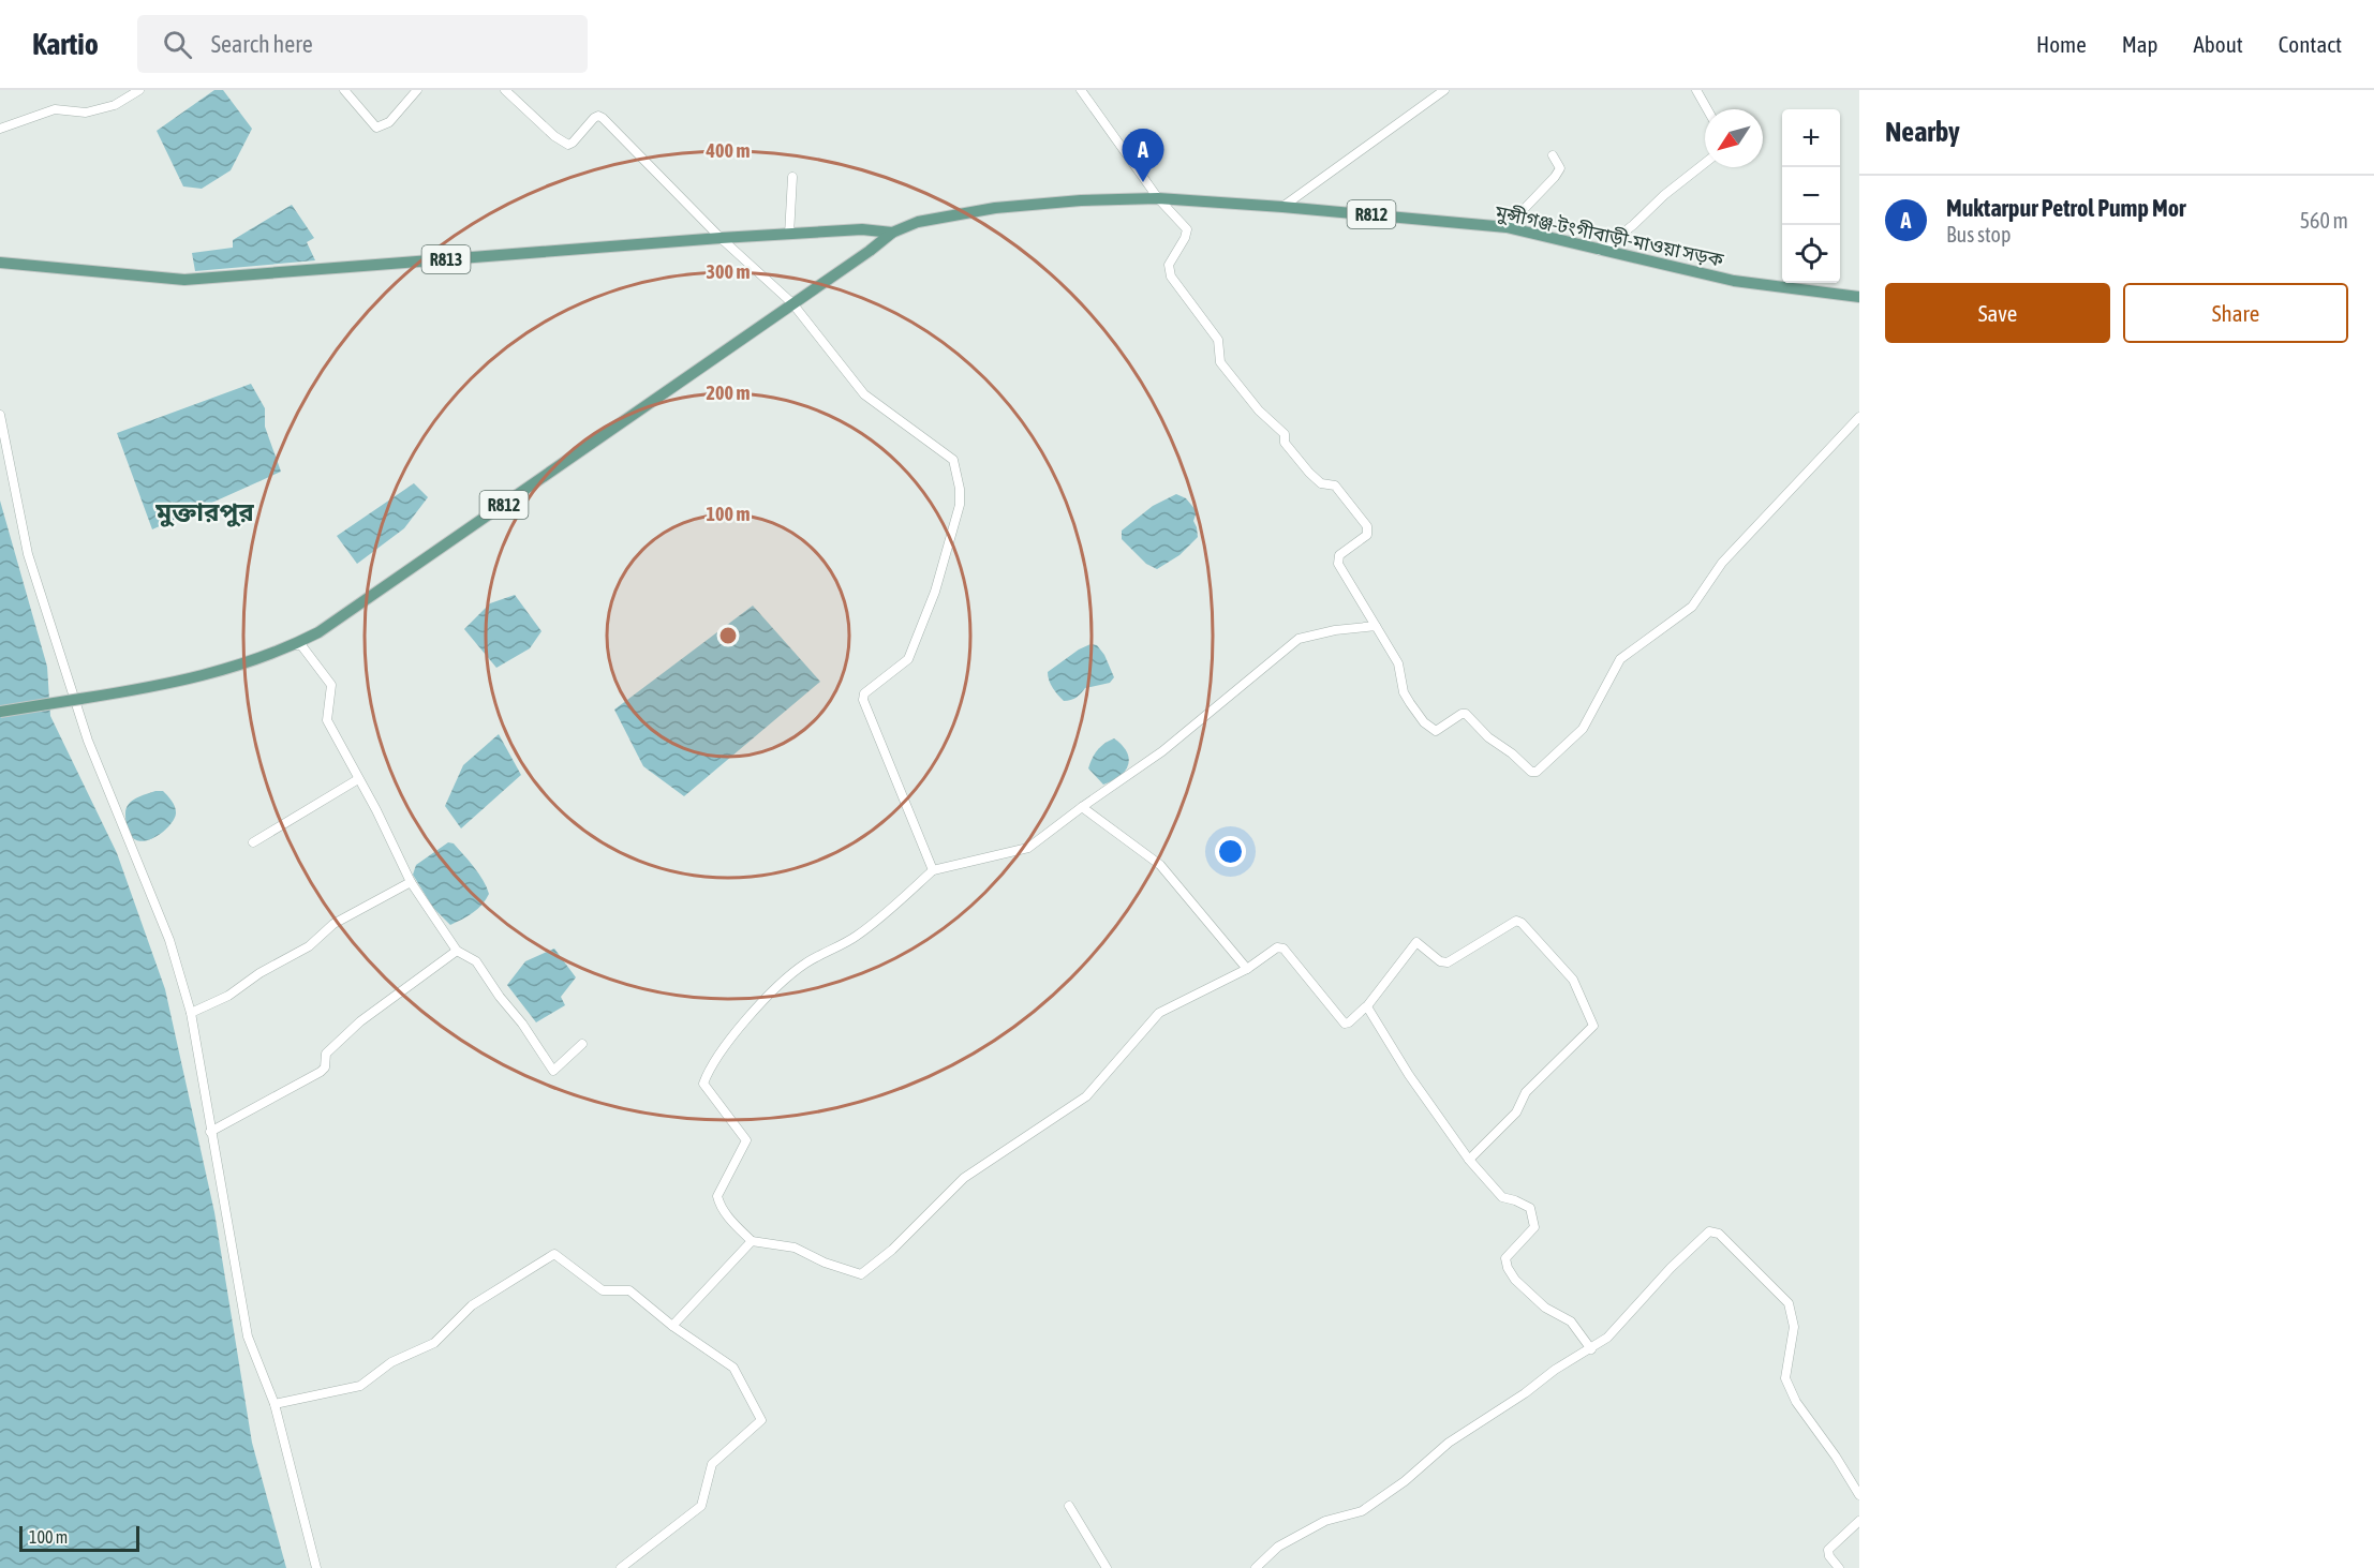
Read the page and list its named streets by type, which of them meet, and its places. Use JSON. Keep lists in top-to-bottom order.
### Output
{
  "streets": {
    "main road": ["R812", "মুন্সীগঞ্জ-টংগীবাড়ী-মাওয়া সড়ক", "R813"]
  },
  "crossings": [
    ["R812", "মুন্সীগঞ্জ-টংগীবাড়ী-মাওয়া সড়ক"],
    ["R812", "R813"],
    ["মুন্সীগঞ্জ-টংগীবাড়ী-মাওয়া সড়ক", "R813"]
  ],
  "districts": ["মুক্তারপুর"],
  "scale_bar": "100 m",
  "north": "bottom left",
  "page": {
    "header": "Kartio",
    "search": "Search here",
    "nav": [
      "Home",
      "Map",
      "About",
      "Contact"
    ],
    "heading": "Nearby",
    "map_buttons": ["+", "−"],
    "pins": "A",
    "list": [
      {
        "mark": "A",
        "name": "Muktarpur Petrol Pump Mor",
        "note": "Bus stop",
        "value": "560 m"
      }
    ],
    "buttons": ["Save", "Share"],
    "scale": "100 m"
  },
  "rings": [
    "400 m",
    "300 m",
    "200 m",
    "100 m"
  ]
}
